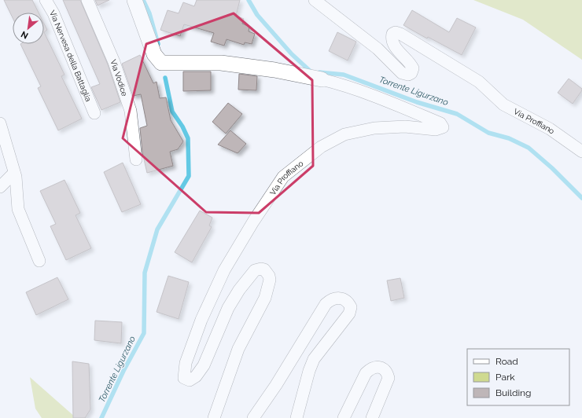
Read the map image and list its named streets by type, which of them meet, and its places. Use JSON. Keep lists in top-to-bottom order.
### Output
{
  "streets": {
    "street": ["Via Nervesa della Battaglia", "Via Vodice", "Via Proffiano"]
  },
  "water": ["Torrente Ligurzano"],
  "legend": ["Road", "Park", "Building"],
  "north": "bottom left"
}
